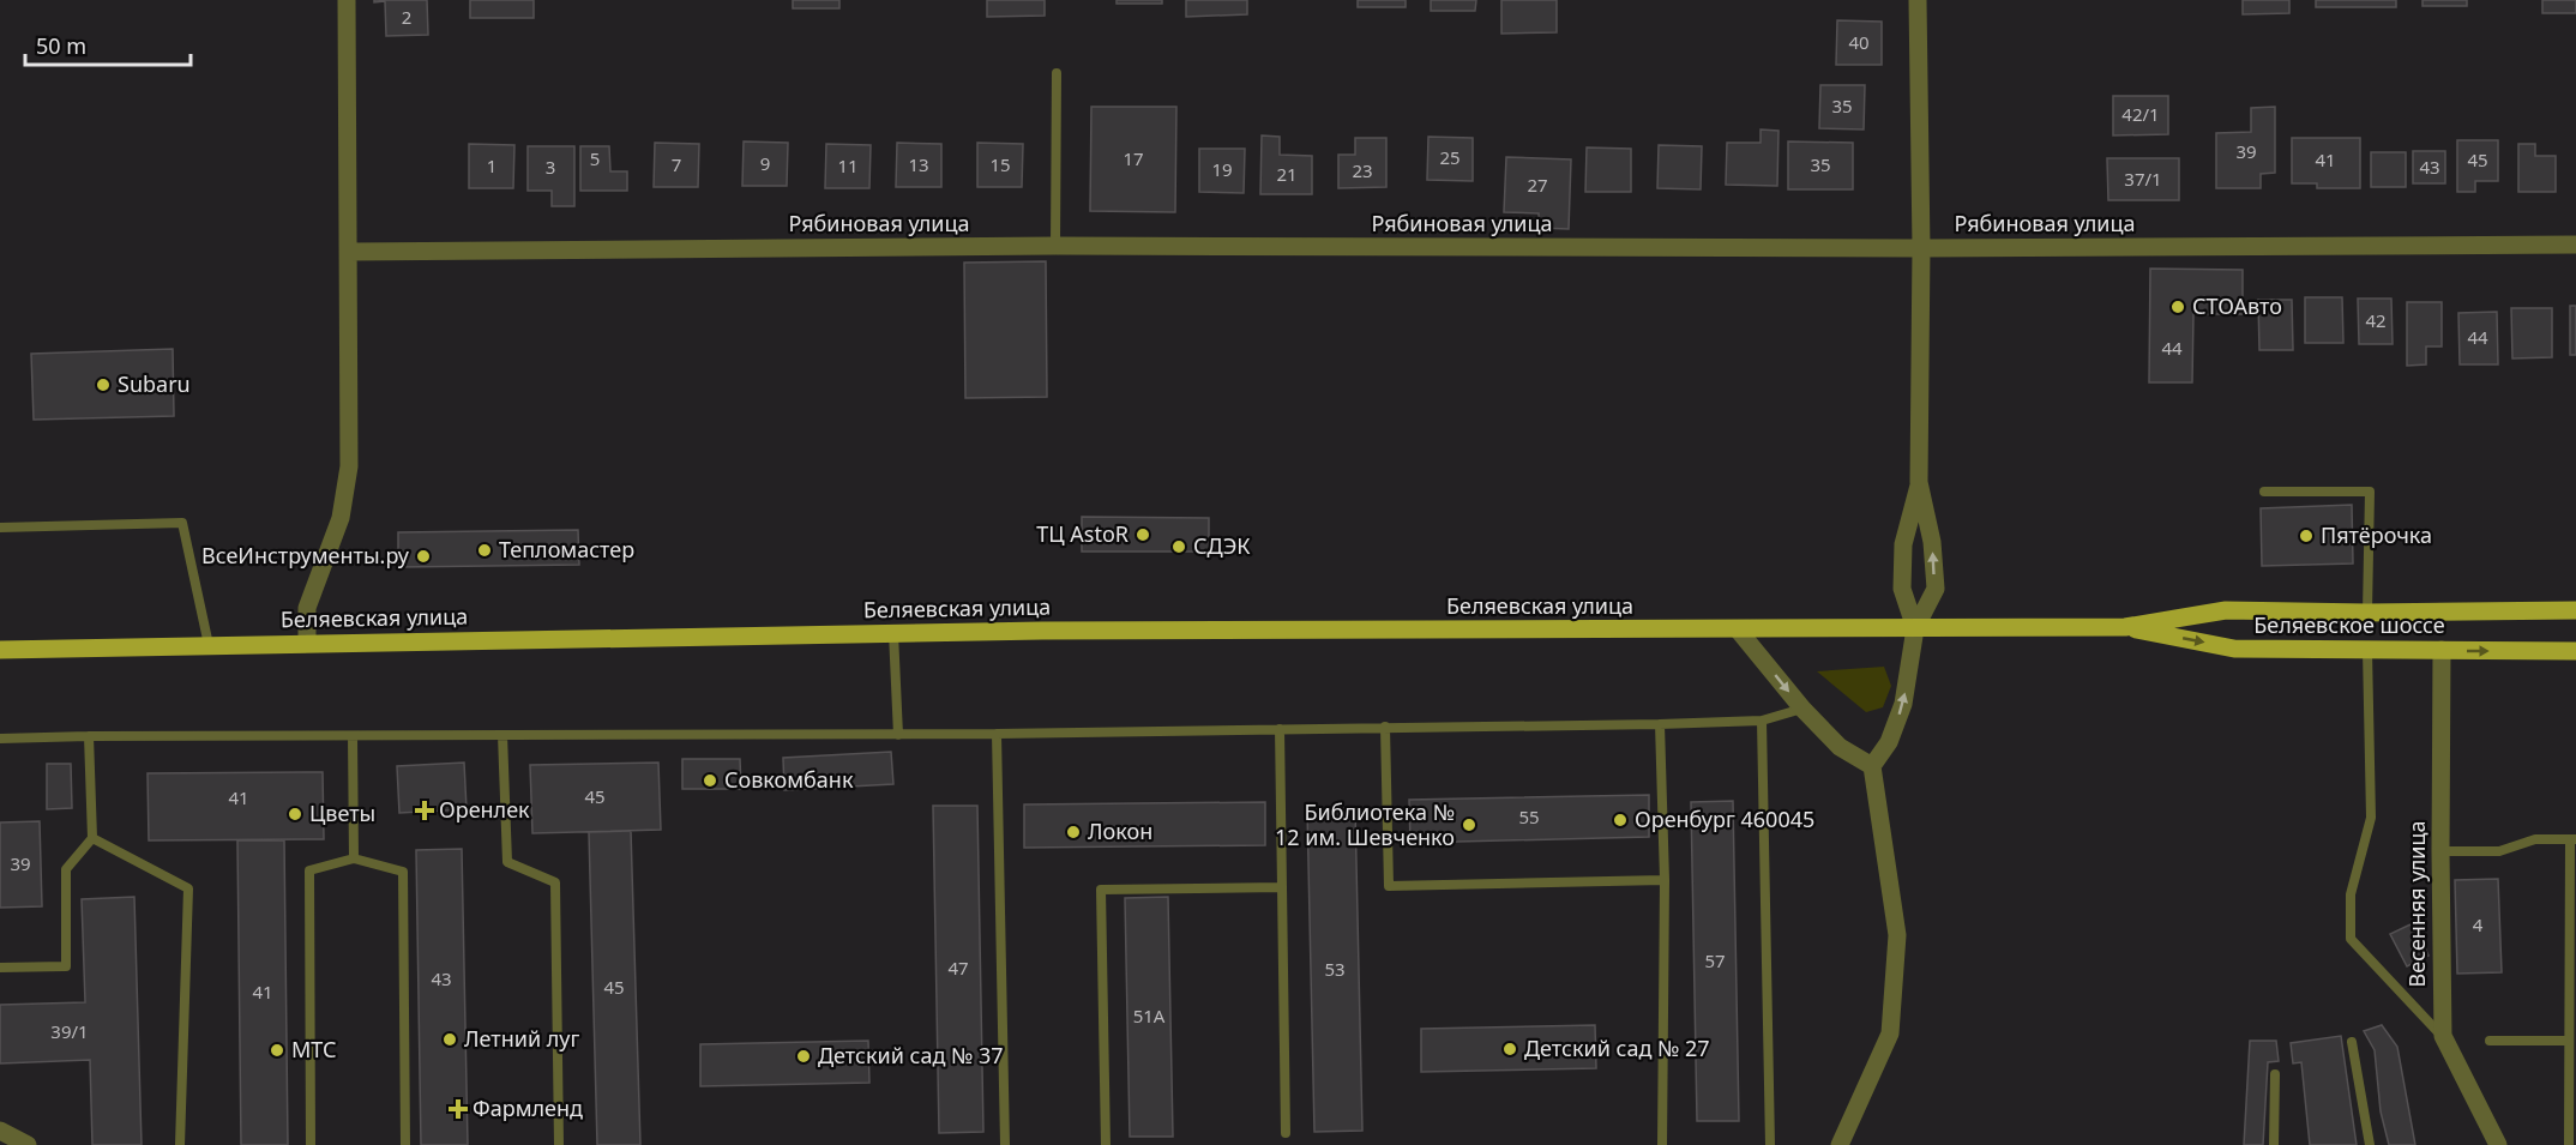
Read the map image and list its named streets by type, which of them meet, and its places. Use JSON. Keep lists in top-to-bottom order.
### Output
{
  "streets": {
    "main road": ["Беляевская улица", "Беляевское шоссе"],
    "street": ["Рябиновая улица", "Весенняя улица"]
  },
  "crossings": [
    ["Беляевская улица", "Беляевское шоссе"],
    ["Беляевское шоссе", "Весенняя улица"]
  ],
  "places": {
    "other": [
      "СТОАвто",
      "Subaru",
      "ТЦ AstoR",
      "Пятёрочка",
      "СДЭК",
      "Тепломастер",
      "ВсеИнструменты.ру",
      "Совкомбанк",
      "Цветы",
      "Оренбург 460045",
      "Библиотека № 12 им. Шевченко",
      "Локон",
      "Летний луг",
      "Детский сад № 27",
      "МТС",
      "Детский сад № 37"
    ],
    "health": ["Оренлек", "Фармленд"]
  },
  "house_numbers": [
    "2",
    "40",
    "35",
    "42/1",
    "39",
    "25",
    "5",
    "17",
    "41",
    "45",
    "9",
    "7",
    "13",
    "15",
    "35",
    "1",
    "11",
    "3",
    "43",
    "19",
    "23",
    "21",
    "37/1",
    "27",
    "42",
    "44",
    "44",
    "45",
    "41",
    "55",
    "39",
    "4",
    "57",
    "47",
    "53",
    "43",
    "45",
    "41",
    "51А",
    "39/1"
  ],
  "scale_bar": "50 m"
}
